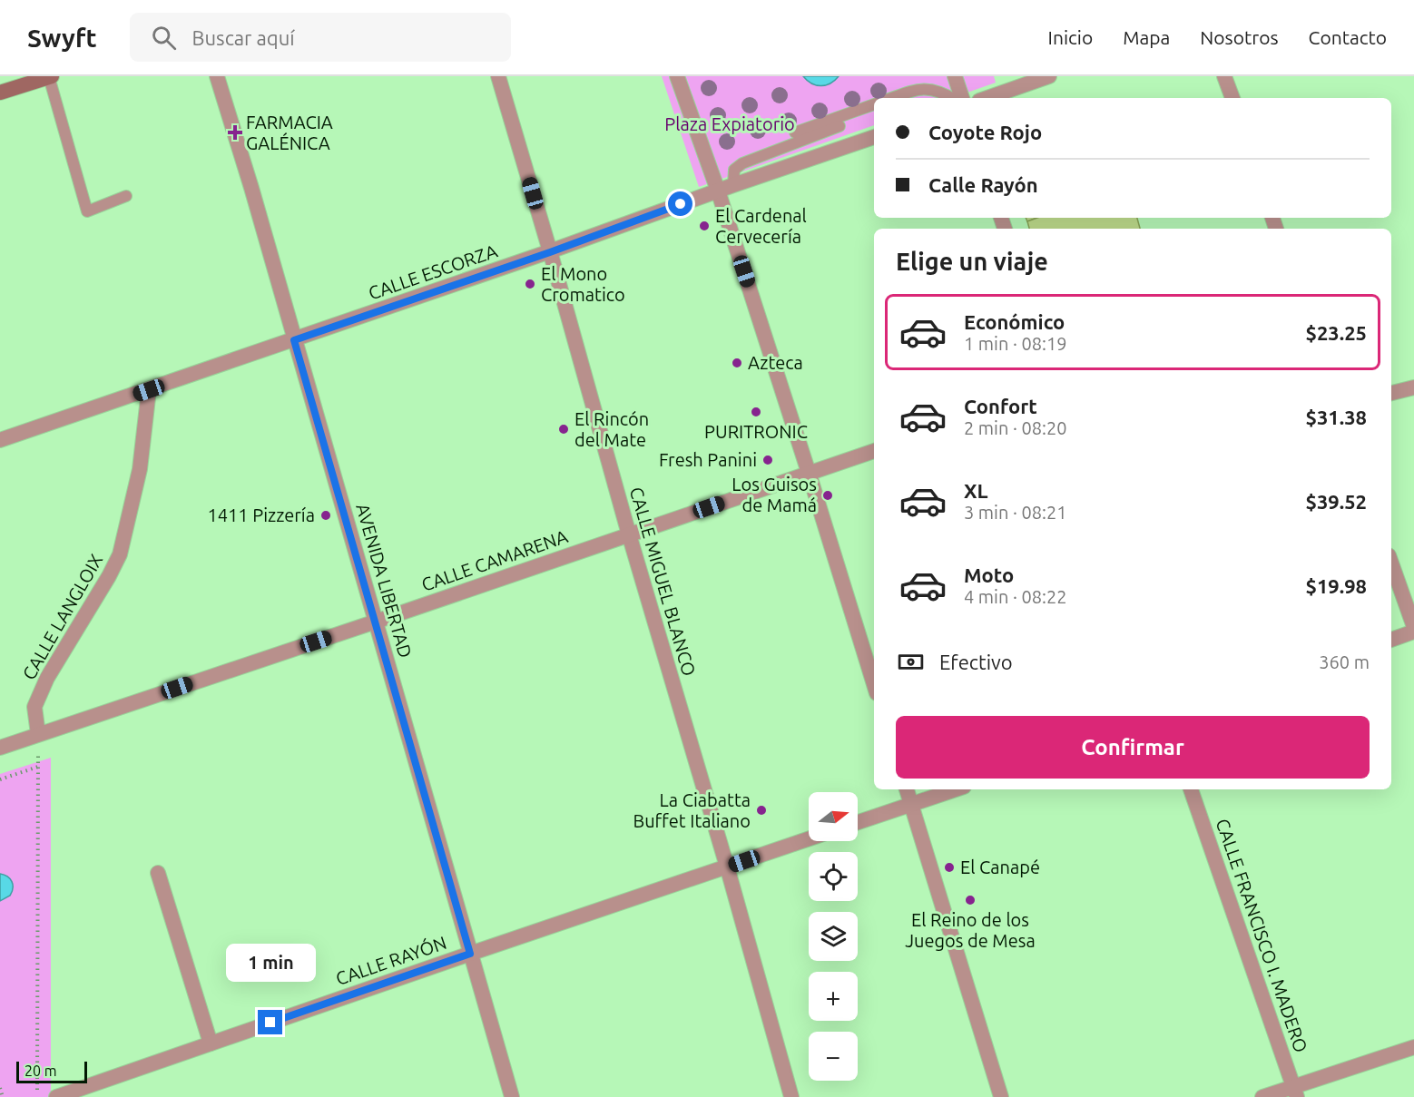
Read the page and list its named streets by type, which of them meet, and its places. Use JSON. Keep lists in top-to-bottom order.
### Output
{
  "streets": {
    "street": [
      "CALLE ESCORZA",
      "CALLE CAMARENA",
      "AVENIDA LIBERTAD",
      "CALLE MIGUEL BLANCO",
      "CALLE LANGLOIX",
      "CALLE FRANCISCO I. MADERO",
      "CALLE RAYÓN"
    ]
  },
  "crossings": [
    ["CALLE ESCORZA", "AVENIDA LIBERTAD"],
    ["CALLE ESCORZA", "CALLE MIGUEL BLANCO"],
    ["CALLE ESCORZA", "CALLE LANGLOIX"],
    ["CALLE CAMARENA", "AVENIDA LIBERTAD"],
    ["CALLE CAMARENA", "CALLE MIGUEL BLANCO"],
    ["CALLE CAMARENA", "CALLE LANGLOIX"],
    ["AVENIDA LIBERTAD", "CALLE RAYÓN"],
    ["CALLE MIGUEL BLANCO", "CALLE RAYÓN"]
  ],
  "parks": ["Plaza Expiatorio"],
  "places": {
    "health": ["FARMACIA GALÉNICA"],
    "other": [
      "El Cardenal Cervecería",
      "El Mono Cromatico",
      "Azteca",
      "PURITRONIC",
      "El Rincón del Mate",
      "Fresh Panini",
      "Los Guisos de Mamá",
      "1411 Pizzería",
      "La Ciabatta Buffet Italiano",
      "El Canapé",
      "El Reino de los Juegos de Mesa"
    ]
  },
  "scale_bar": "20 m",
  "north": "right",
  "page": {
    "header": "Swyft",
    "search": "Buscar aquí",
    "nav": [
      "Inicio",
      "Mapa",
      "Nosotros",
      "Contacto"
    ],
    "banner": ["Coyote Rojo", "Calle Rayón"],
    "heading": "Elige un viaje",
    "list": [
      {
        "name": "Económico",
        "note": "1 min · 08:19",
        "value": "$23.25"
      },
      {
        "name": "Confort",
        "note": "2 min · 08:20",
        "value": "$31.38"
      },
      {
        "name": "XL",
        "note": "3 min · 08:21",
        "value": "$39.52"
      },
      {
        "name": "Moto",
        "note": "4 min · 08:22",
        "value": "$19.98"
      }
    ],
    "pay": ["Efectivo", "360 m"],
    "buttons": "Confirmar",
    "map_buttons": ["+", "−"],
    "bubble": "1 min",
    "scale": "20 m"
  }
}
